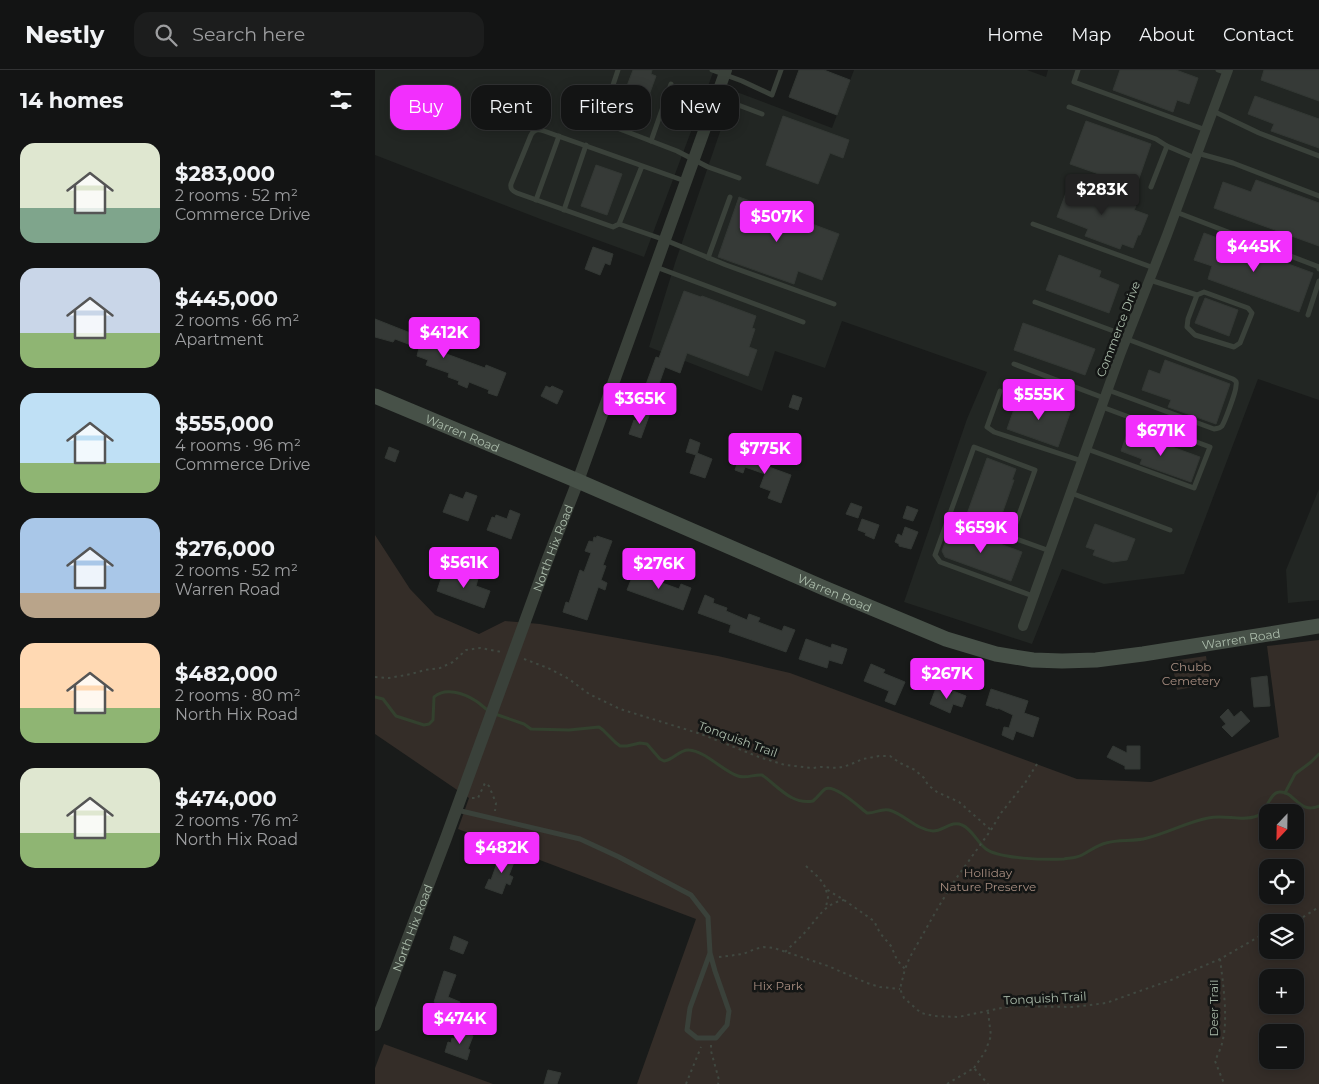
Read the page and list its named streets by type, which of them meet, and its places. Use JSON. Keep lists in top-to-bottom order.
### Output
{
  "streets": {
    "main road": ["Warren Road"],
    "street": ["Commerce Drive", "North Hix Road"],
    "path": ["Tonquish Trail", "Deer Trail"]
  },
  "crossings": [
    ["Warren Road", "North Hix Road"],
    ["North Hix Road", "Tonquish Trail"],
    ["Tonquish Trail", "Deer Trail"]
  ],
  "parks": ["Chubb Cemetery", "Holliday Nature Preserve", "Hix Park"],
  "north": "bottom",
  "page": {
    "header": "Nestly",
    "search": "Search here",
    "nav": [
      "Home",
      "Map",
      "About",
      "Contact"
    ],
    "heading": "14 homes",
    "chip": [
      "Buy",
      "Rent",
      "Filters",
      "New"
    ],
    "list": [
      {
        "name": "$283,000",
        "note": "2 rooms · 52 m² · Commerce Drive"
      },
      {
        "name": "$445,000",
        "note": "2 rooms · 66 m² · Apartment"
      },
      {
        "name": "$555,000",
        "note": "4 rooms · 96 m² · Commerce Drive"
      },
      {
        "name": "$276,000",
        "note": "2 rooms · 52 m² · Warren Road"
      },
      {
        "name": "$482,000",
        "note": "2 rooms · 80 m² · North Hix Road"
      },
      {
        "name": "$474,000",
        "note": "2 rooms · 76 m² · North Hix Road"
      }
    ],
    "price": [
      "$283K",
      "$507K",
      "$445K",
      "$412K",
      "$555K",
      "$365K",
      "$671K",
      "$775K",
      "$659K",
      "$561K",
      "$276K",
      "$267K",
      "$482K",
      "$474K"
    ],
    "map_buttons": ["+", "−"]
  }
}
